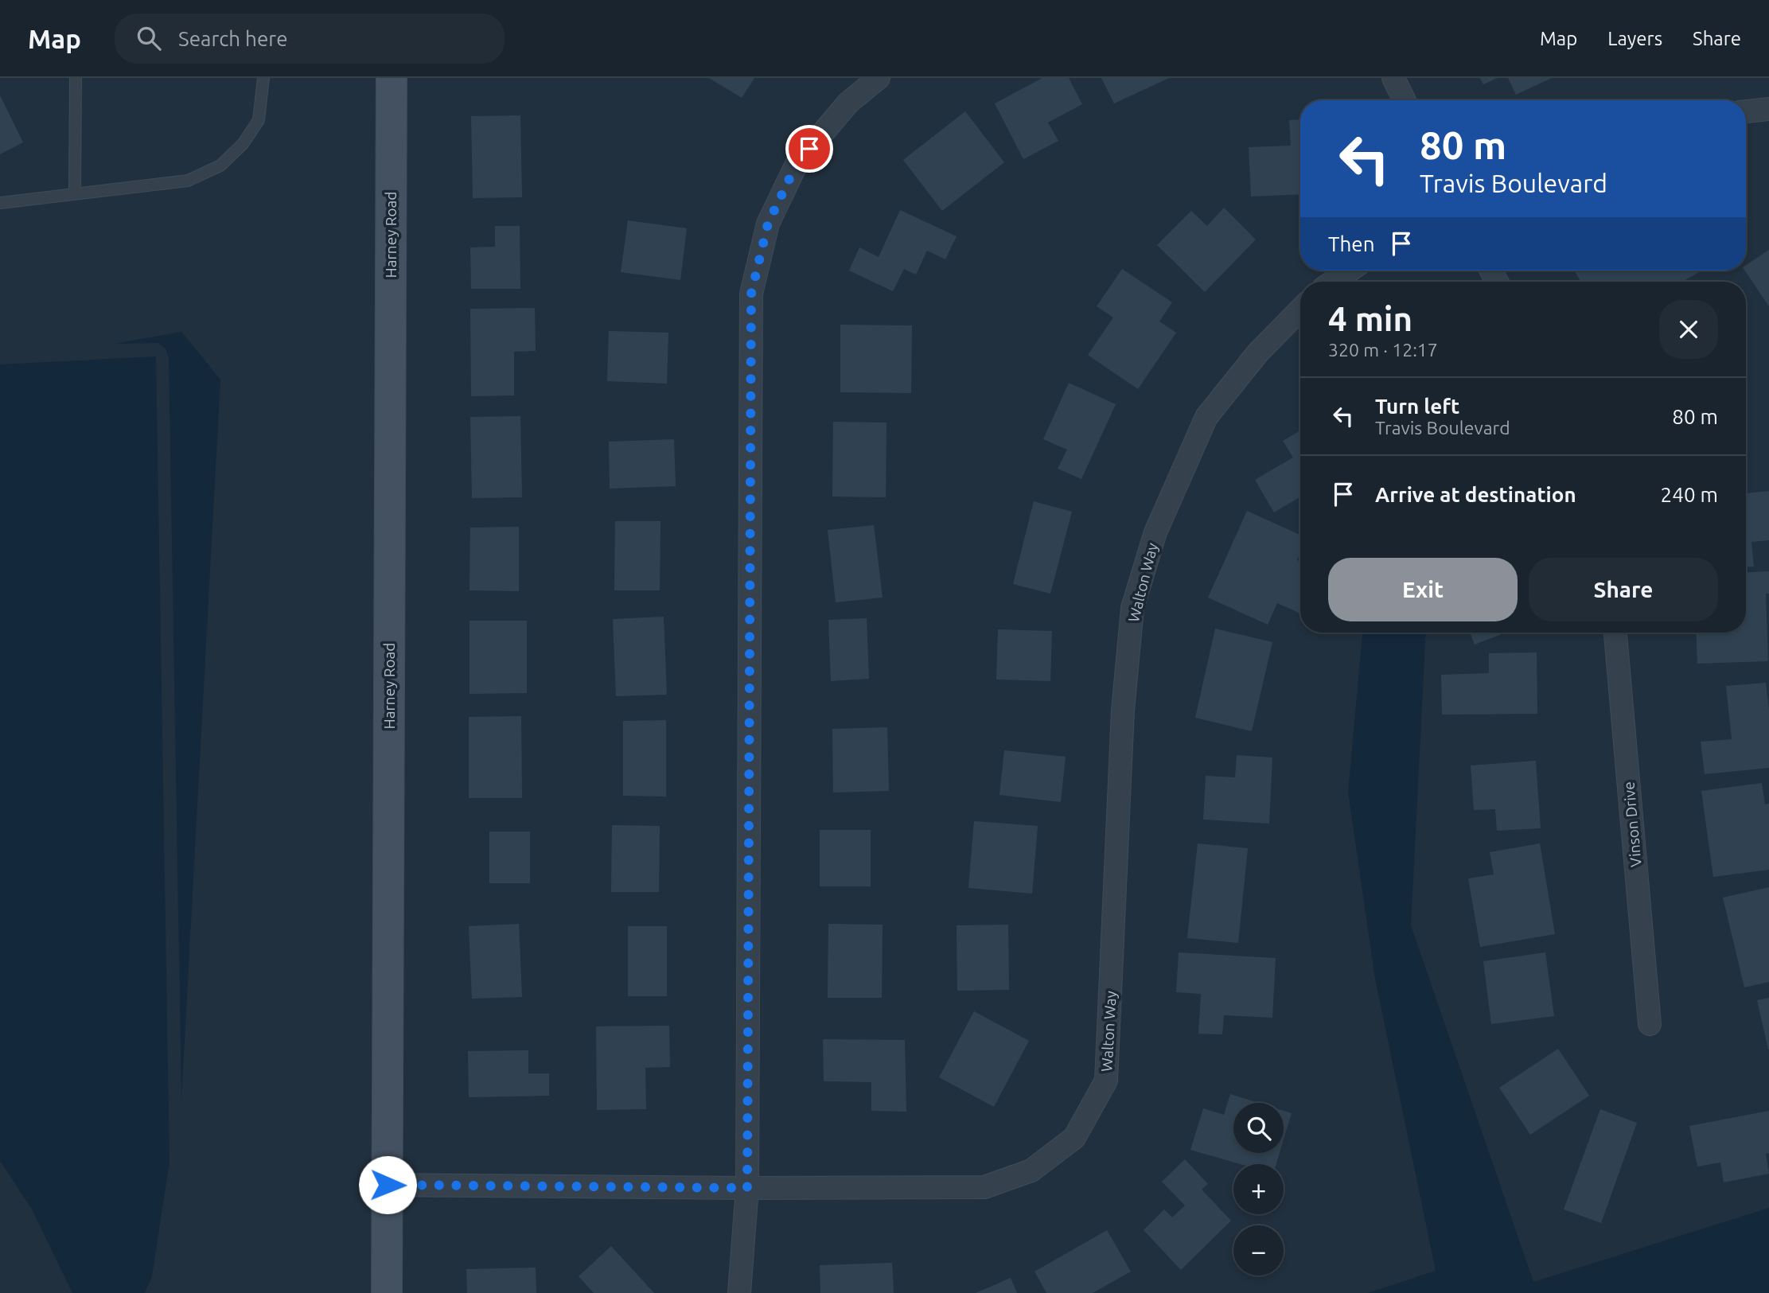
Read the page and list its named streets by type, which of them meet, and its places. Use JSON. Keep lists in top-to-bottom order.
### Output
{
  "streets": {
    "street": ["Harney Road", "Walton Way", "Vinson Drive"]
  },
  "crossings": [
    ["Harney Road", "Walton Way"]
  ],
  "page": {
    "header": "Map",
    "search": "Search here",
    "nav": ["Map", "Layers", "Share"],
    "turn": ["80 m", "Travis Boulevard"],
    "then": "Then",
    "heading": ["4 min", "320 m · 12:17"],
    "list": [
      {
        "name": "Turn left",
        "note": "Travis Boulevard",
        "value": "80 m"
      },
      {
        "name": "Arrive at destination",
        "value": "240 m"
      }
    ],
    "buttons": ["Exit", "Share"],
    "map_buttons": ["+", "−"]
  }
}
